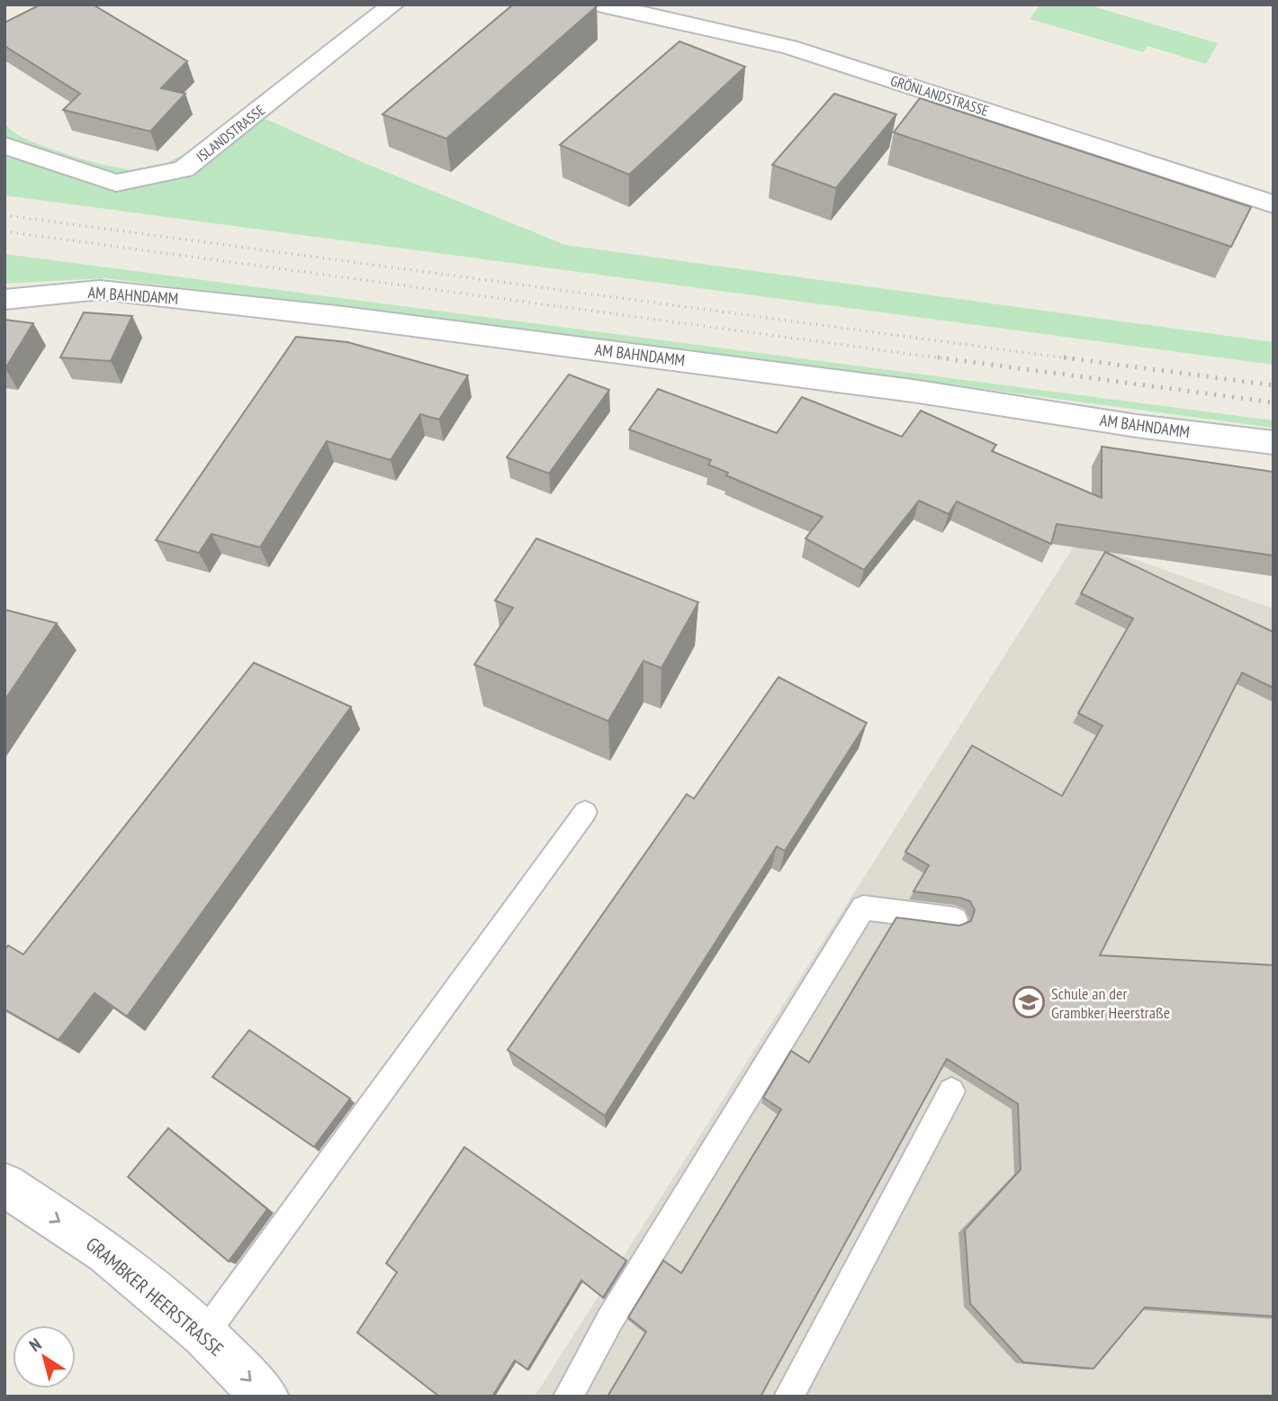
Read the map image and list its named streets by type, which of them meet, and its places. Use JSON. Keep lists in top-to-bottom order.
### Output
{
  "streets": {
    "street": [
      "GRÖNLANDSTRASSE",
      "ISLANDSTRASSE",
      "AM BAHNDAMM",
      "GRAMBKER HEERSTRASSE"
    ]
  },
  "one_way": ["GRAMBKER HEERSTRASSE"],
  "places": {
    "school or university": ["Schule an der Grambker Heerstraße"]
  },
  "north": "top left"
}
